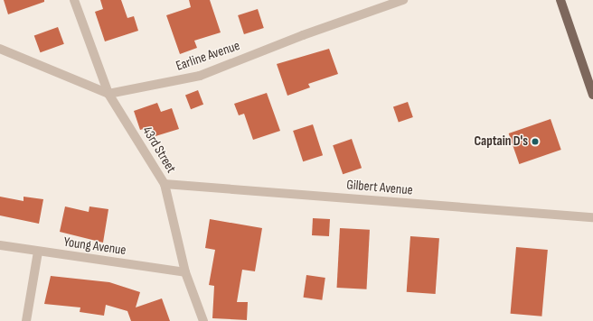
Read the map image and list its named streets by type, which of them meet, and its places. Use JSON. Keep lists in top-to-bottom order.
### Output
{
  "streets": {
    "street": [
      "Earline Avenue",
      "43rd Street",
      "Gilbert Avenue",
      "Young Avenue"
    ]
  },
  "crossings": [
    ["Earline Avenue", "43rd Street"],
    ["43rd Street", "Gilbert Avenue"],
    ["43rd Street", "Young Avenue"]
  ],
  "places": ["Captain D's"]
}
